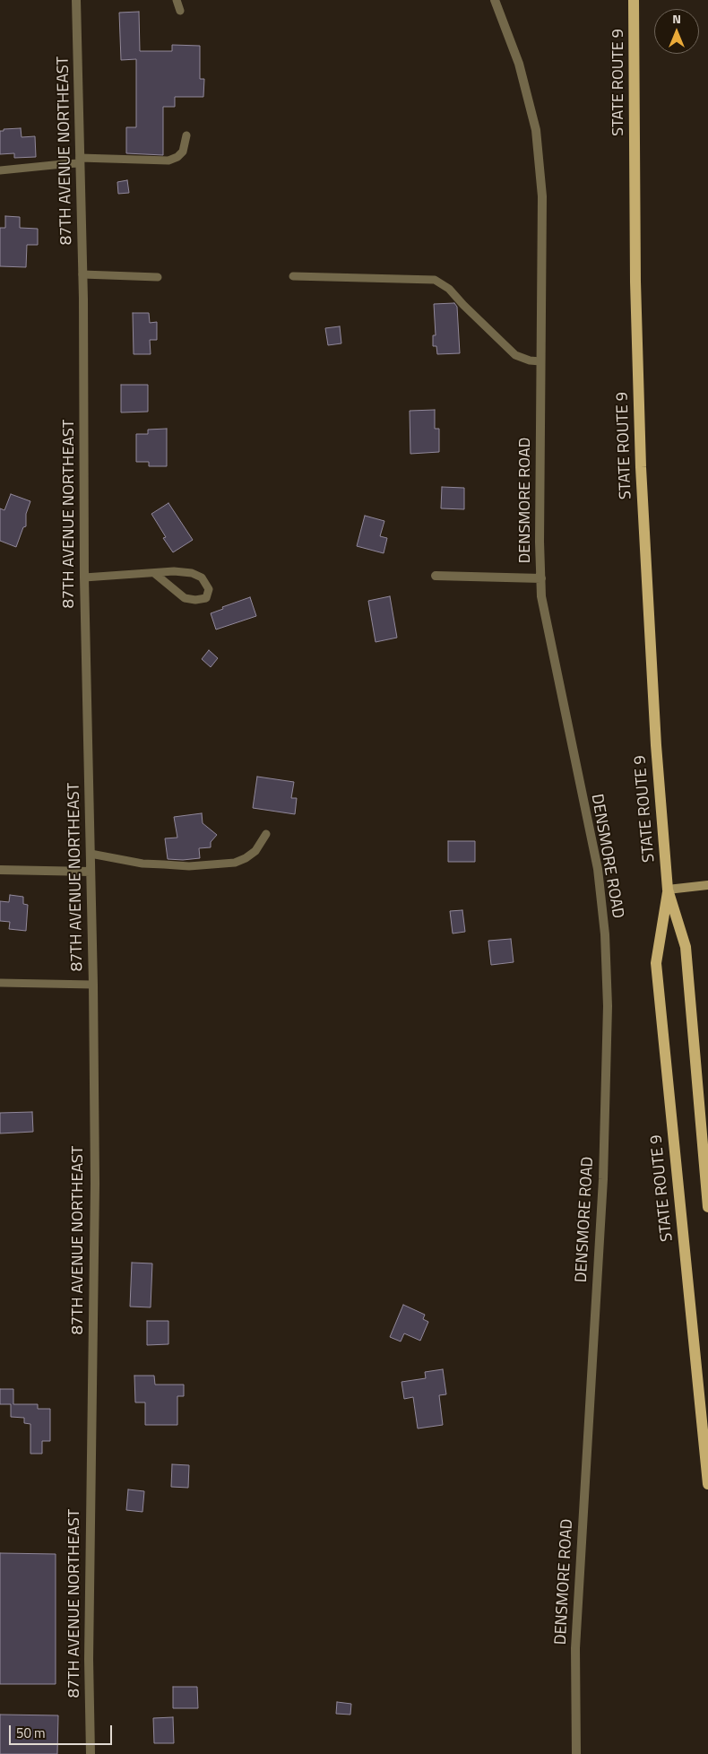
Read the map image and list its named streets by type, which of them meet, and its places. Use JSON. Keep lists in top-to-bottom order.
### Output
{
  "streets": {
    "main road": ["STATE ROUTE 9"],
    "street": ["87TH AVENUE NORTHEAST", "DENSMORE ROAD"]
  },
  "scale_bar": "50 m",
  "north": "top"
}
